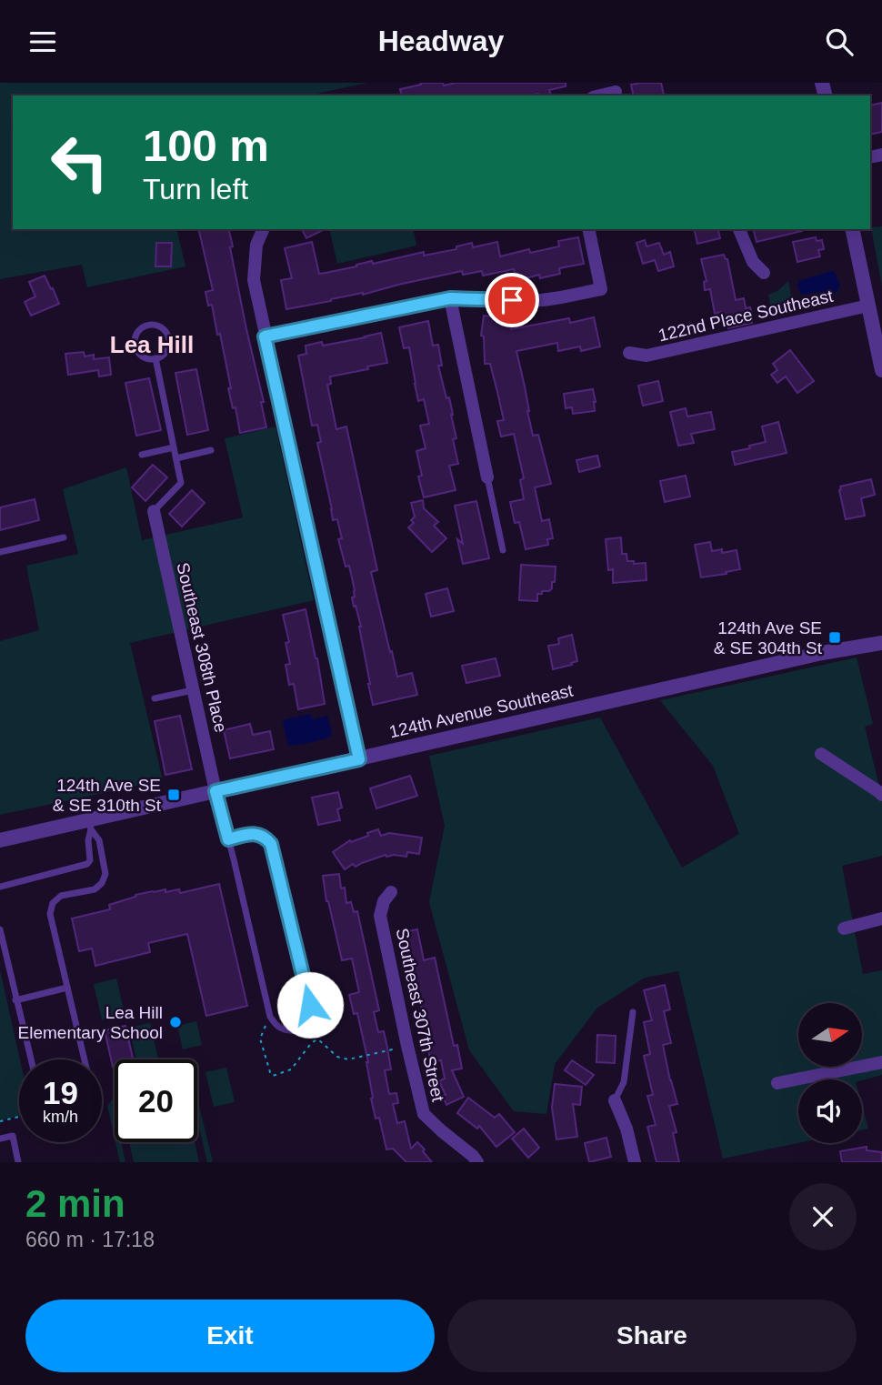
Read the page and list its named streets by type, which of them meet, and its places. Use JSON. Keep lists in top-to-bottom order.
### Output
{
  "streets": {
    "street": [
      "122nd Place Southeast",
      "Southeast 308th Place",
      "124th Avenue Southeast",
      "Southeast 307th Street"
    ]
  },
  "crossings": [
    ["Southeast 308th Place", "124th Avenue Southeast"]
  ],
  "districts": ["Lea Hill"],
  "places": {
    "transit": ["124th Ave SE & SE 304th St", "124th Ave SE & SE 310th St"],
    "other": ["Lea Hill Elementary School"]
  },
  "north": "right",
  "page": {
    "header": "Headway",
    "turn": ["100 m", "Turn left"],
    "speed": "19 km/h",
    "limit": "20",
    "heading": ["2 min", "660 m · 17:18"],
    "buttons": ["Exit", "Share"]
  }
}
